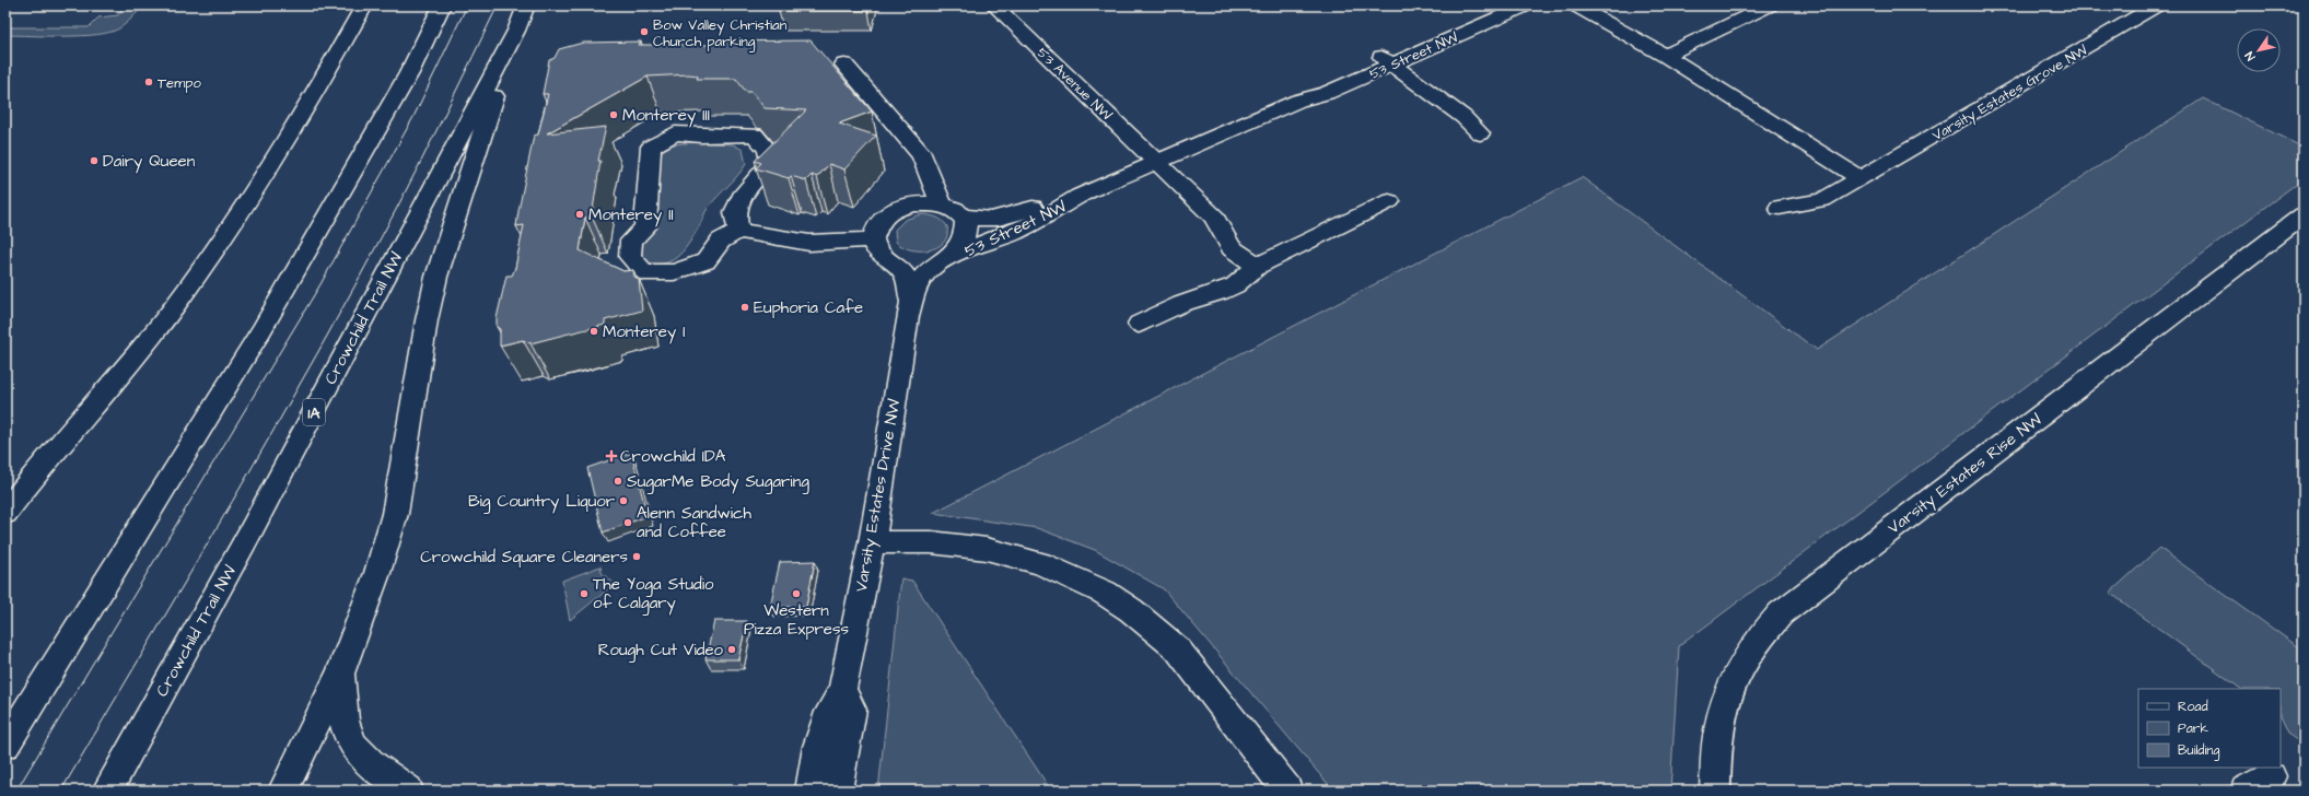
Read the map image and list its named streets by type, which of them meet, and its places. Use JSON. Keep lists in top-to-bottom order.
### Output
{
  "streets": {
    "main road": [
      "53 Street NW",
      "53 Avenue NW",
      "Varsity Estates Grove NW",
      "Crowchild Trail NW",
      "1A",
      "Varsity Estates Rise NW",
      "Varsity Estates Drive NW"
    ]
  },
  "crossings": [
    ["53 Street NW", "53 Avenue NW"],
    ["53 Street NW", "Varsity Estates Drive NW"]
  ],
  "places": {
    "other": [
      "Bow Valley Christian Church parking",
      "Tempo",
      "Monterey III",
      "Dairy Queen",
      "Monterey II",
      "Euphoria Cafe",
      "Monterey I",
      "SugarMe Body Sugaring",
      "Big Country Liquor",
      "Alenn Sandwich and Coffee",
      "Crowchild Square Cleaners",
      "The Yoga Studio of Calgary",
      "Western Pizza Express",
      "Rough Cut Video"
    ],
    "health": ["Crowchild IDA"]
  },
  "legend": ["Road", "Park", "Building"],
  "north": "bottom left"
}
